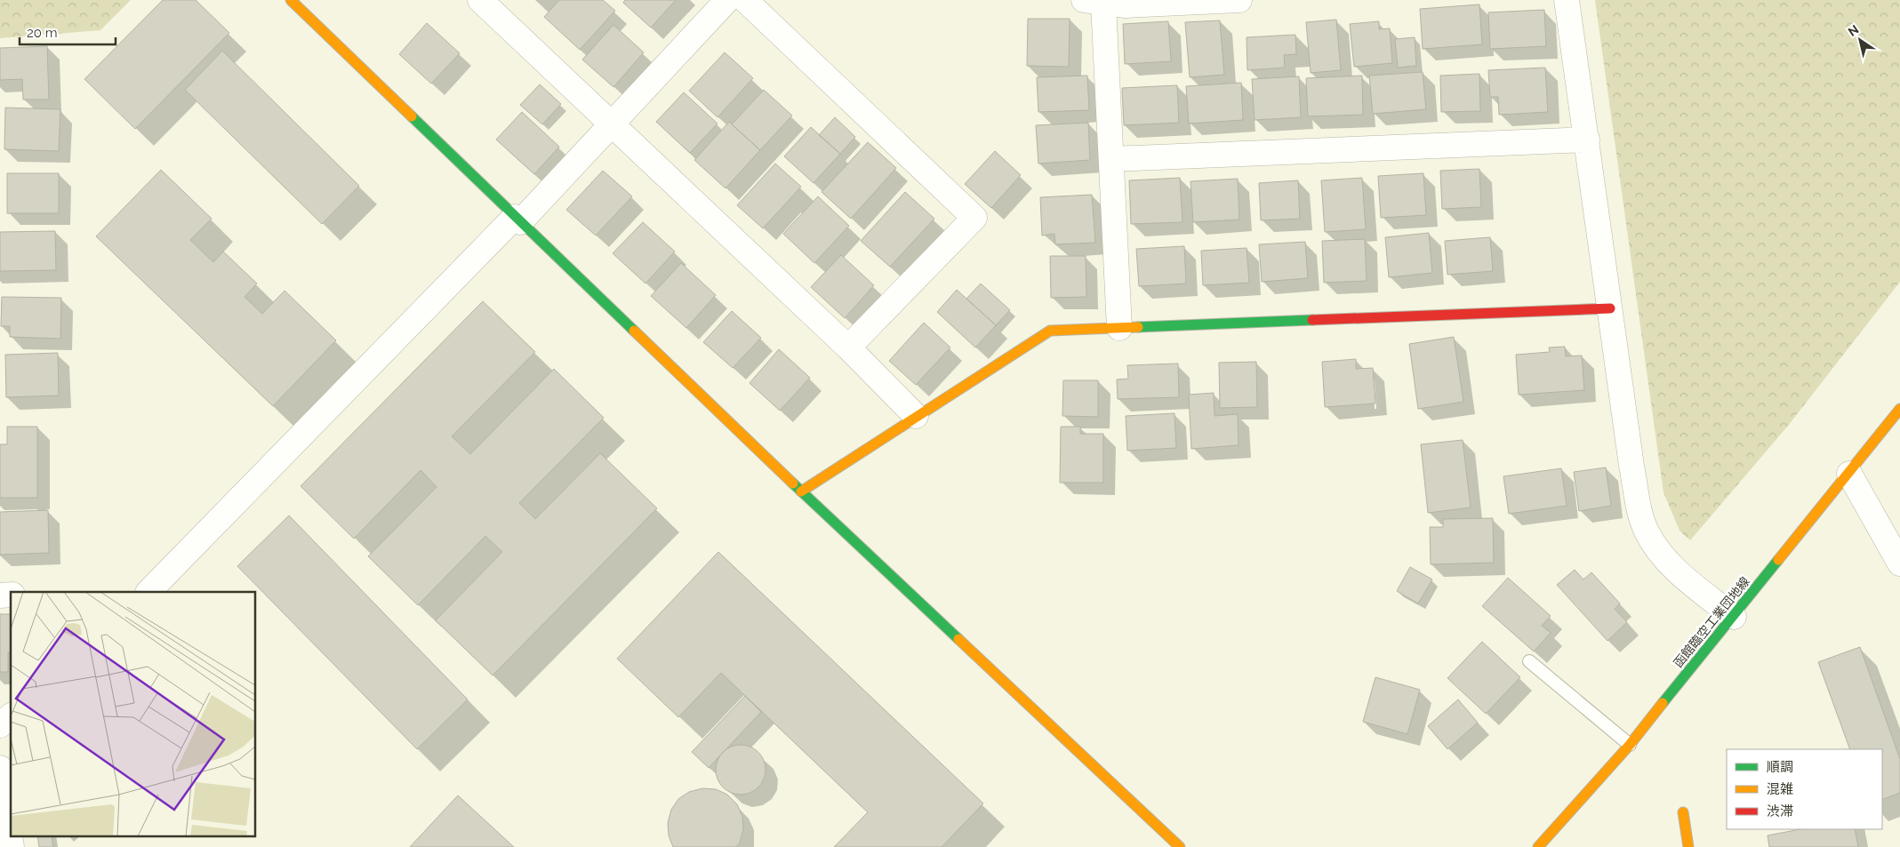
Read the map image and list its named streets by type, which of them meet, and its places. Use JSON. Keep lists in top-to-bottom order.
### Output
{
  "streets": {
    "street": ["函館臨空工業団地線"]
  },
  "legend": ["順調", "混雑", "渋滞"],
  "scale_bar": "20 m",
  "north": "top left"
}
